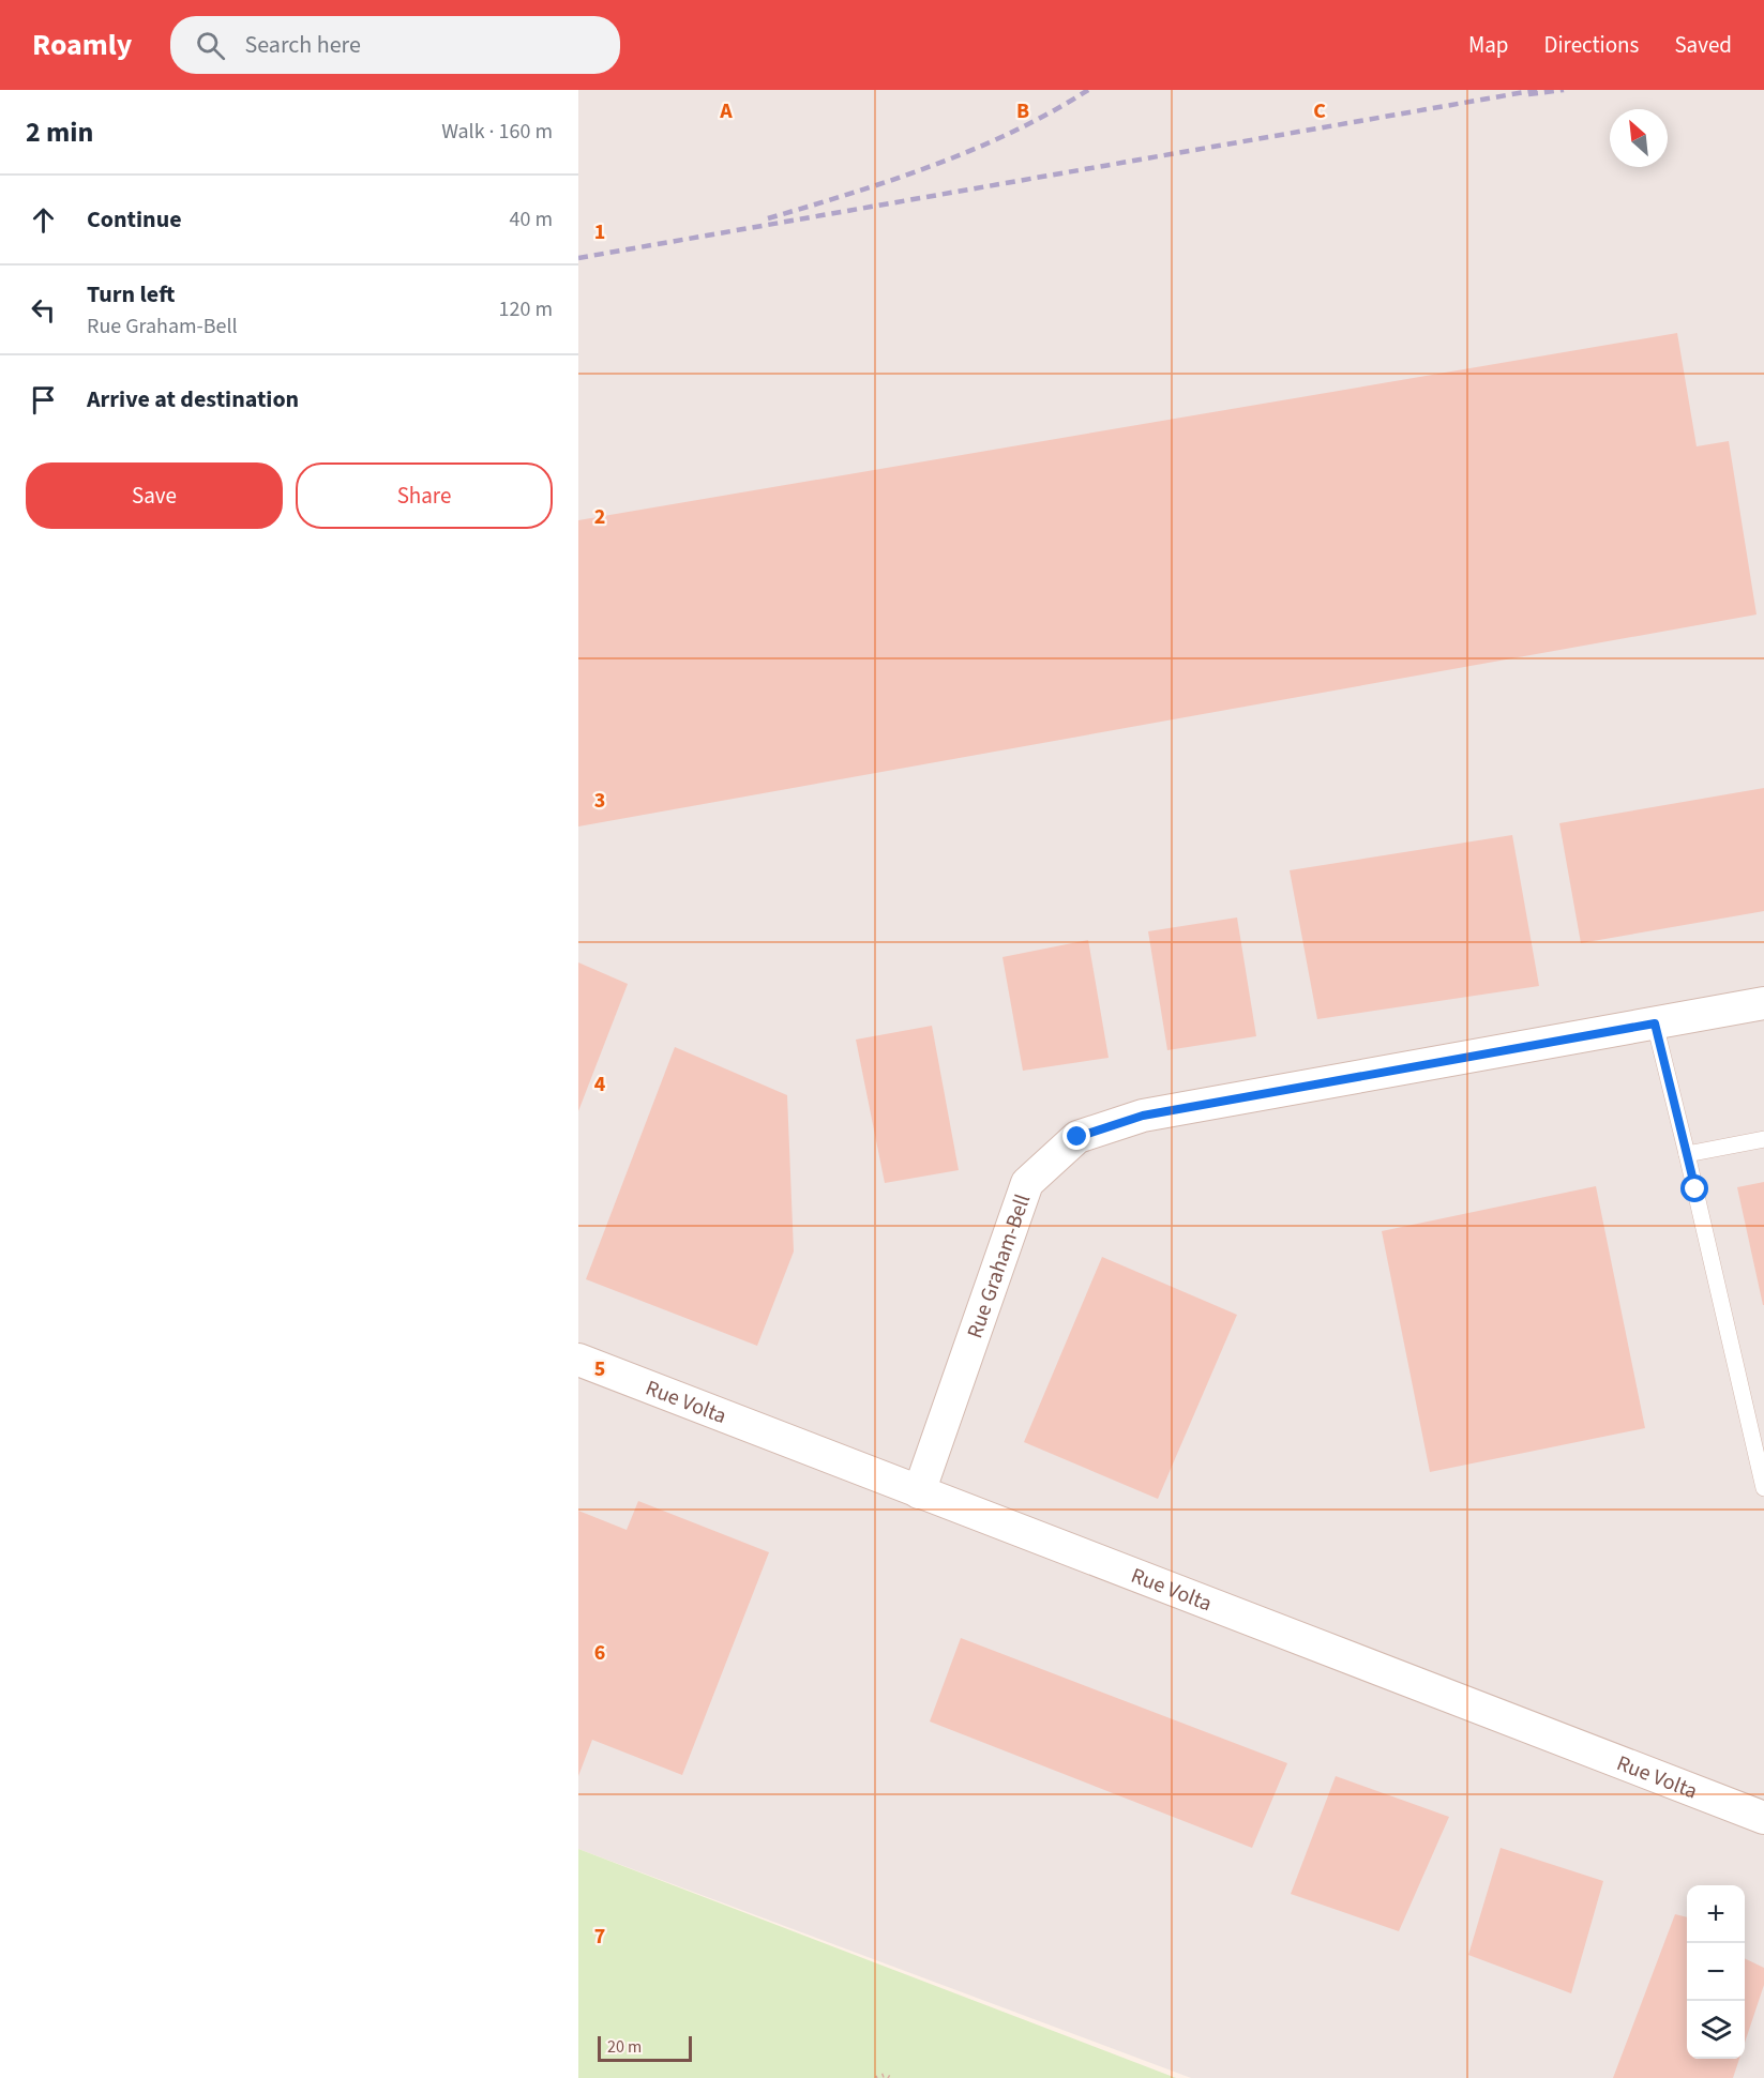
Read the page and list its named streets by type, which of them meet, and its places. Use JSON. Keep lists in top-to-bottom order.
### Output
{
  "streets": {
    "street": ["Rue Graham-Bell", "Rue Volta"]
  },
  "crossings": [
    ["Rue Graham-Bell", "Rue Volta"]
  ],
  "scale_bar": "20 m",
  "north": "top left",
  "page": {
    "header": "Roamly",
    "search": "Search here",
    "nav": ["Map", "Directions", "Saved"],
    "heading": ["2 min", "Walk · 160 m"],
    "list": [
      ["Continue", "40 m"],
      ["Turn left", "Rue Graham-Bell", "120 m"],
      "Arrive at destination"
    ],
    "buttons": ["Save", "Share"],
    "map_buttons": ["+", "−"],
    "scale": "20 m"
  },
  "grid": {
    "columns": ["A", "B", "C"],
    "rows": [
      "1",
      "2",
      "3",
      "4",
      "5",
      "6",
      "7"
    ]
  }
}
